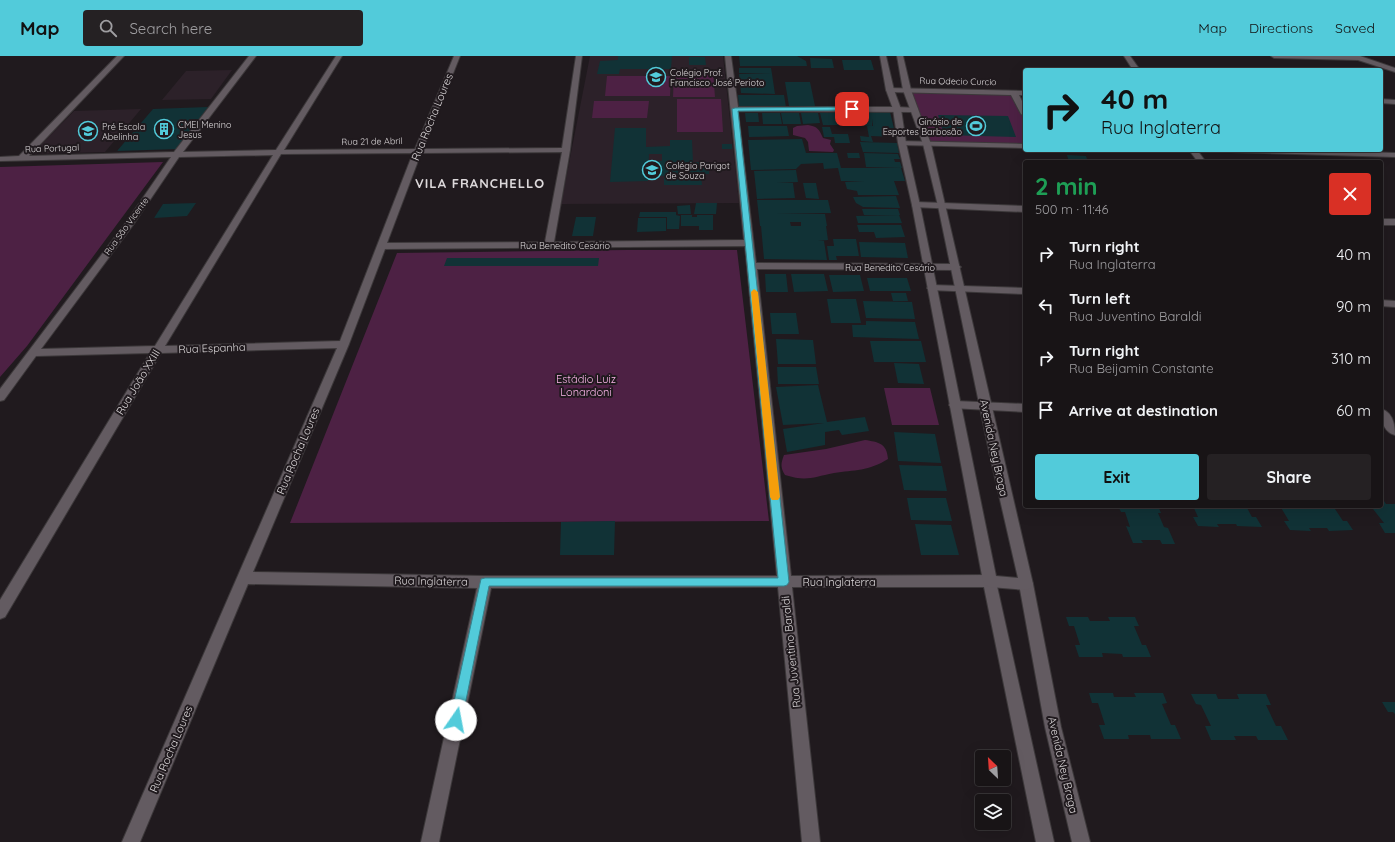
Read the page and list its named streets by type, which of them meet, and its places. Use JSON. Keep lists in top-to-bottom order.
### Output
{
  "streets": {
    "street": [
      "Rua Odecio Curcio",
      "Rua Rocha Loures",
      "Rua 21 de Abril",
      "Rua Portugal",
      "Rua São Vicente",
      "Rua Benedito Cesário",
      "Rua Espanha",
      "Rua João XXIII",
      "Avenida Ney Braga",
      "Rua Inglaterra",
      "Rua Juventino Baraldi"
    ]
  },
  "crossings": [
    ["Rua Odecio Curcio", "Avenida Ney Braga"],
    ["Rua Rocha Loures", "Rua 21 de Abril"],
    ["Rua Rocha Loures", "Rua Benedito Cesário"],
    ["Rua Rocha Loures", "Rua Espanha"],
    ["Rua Rocha Loures", "Rua Inglaterra"],
    ["Rua 21 de Abril", "Rua Portugal"],
    ["Rua 21 de Abril", "Rua São Vicente"],
    ["Rua 21 de Abril", "Rua João XXIII"],
    ["Rua Portugal", "Rua São Vicente"],
    ["Rua São Vicente", "Rua Espanha"],
    ["Rua Benedito Cesário", "Avenida Ney Braga"],
    ["Rua Benedito Cesário", "Rua Juventino Baraldi"],
    ["Rua Espanha", "Rua João XXIII"],
    ["Avenida Ney Braga", "Rua Inglaterra"],
    ["Rua Inglaterra", "Rua Juventino Baraldi"]
  ],
  "districts": ["VILA FRANCHELLO"],
  "parks": ["Estádio Luiz Lonardoni"],
  "places": {
    "school or university": ["Colégio Prof. Francisco José Perioto", "Pré Escola Abelinha", "Colégio Parigot de Souza"],
    "sports": ["Ginásio de Esportes Barbosão"],
    "building": ["CMEI Menino Jesus"]
  },
  "north": "top left",
  "page": {
    "header": "Map",
    "search": "Search here",
    "nav": ["Map", "Directions", "Saved"],
    "turn": ["40 m", "Rua Inglaterra"],
    "heading": ["2 min", "500 m · 11:46"],
    "list": [
      {
        "name": "Turn right",
        "note": "Rua Inglaterra",
        "value": "40 m"
      },
      {
        "name": "Turn left",
        "note": "Rua Juventino Baraldi",
        "value": "90 m"
      },
      {
        "name": "Turn right",
        "note": "Rua Beijamin Constante",
        "value": "310 m"
      },
      {
        "name": "Arrive at destination",
        "value": "60 m"
      }
    ],
    "buttons": ["Exit", "Share"]
  }
}
